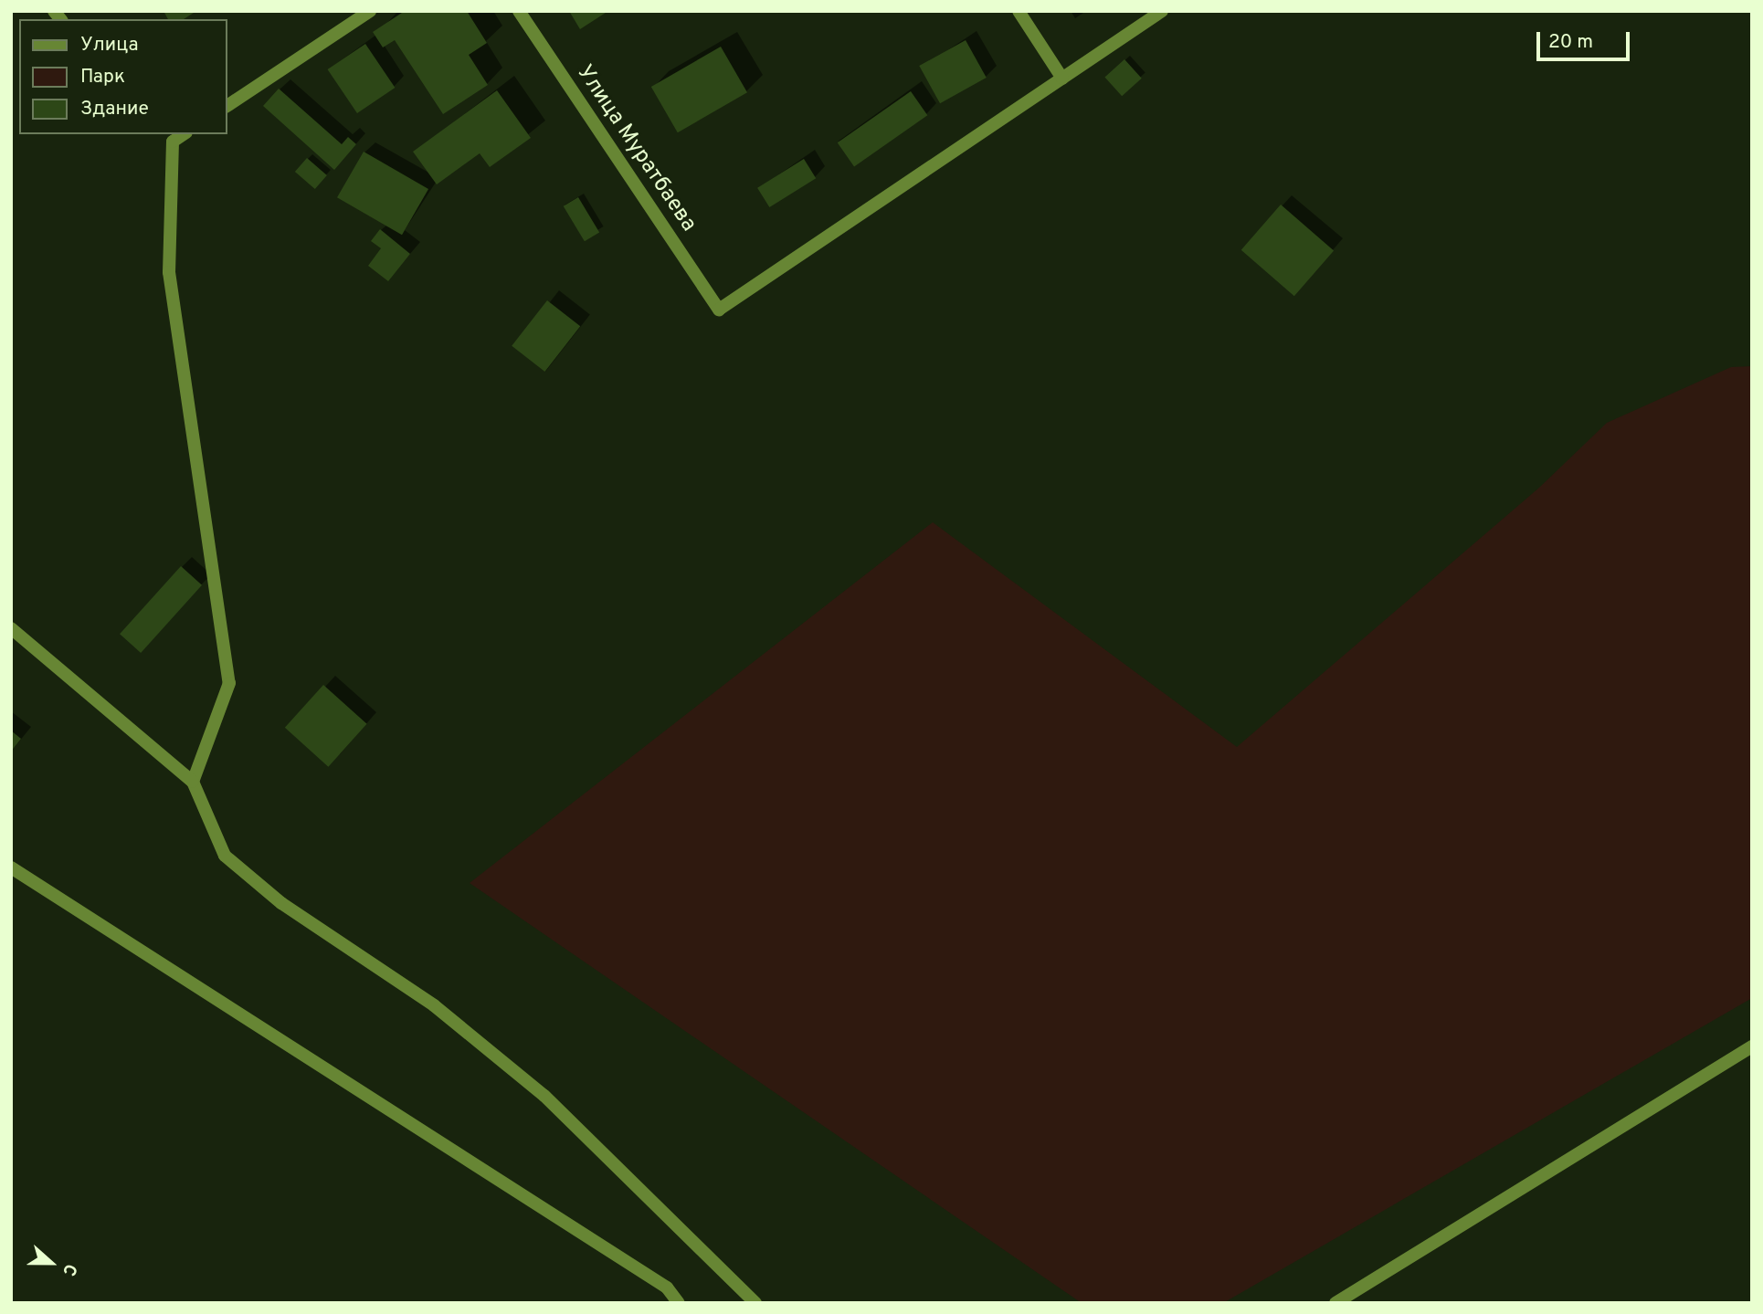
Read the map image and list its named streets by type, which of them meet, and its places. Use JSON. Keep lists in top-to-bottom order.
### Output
{
  "streets": {
    "street": ["Улица Муратбаева"]
  },
  "legend": ["Улица", "Парк", "Здание"],
  "scale_bar": "20 m",
  "north": "right"
}
